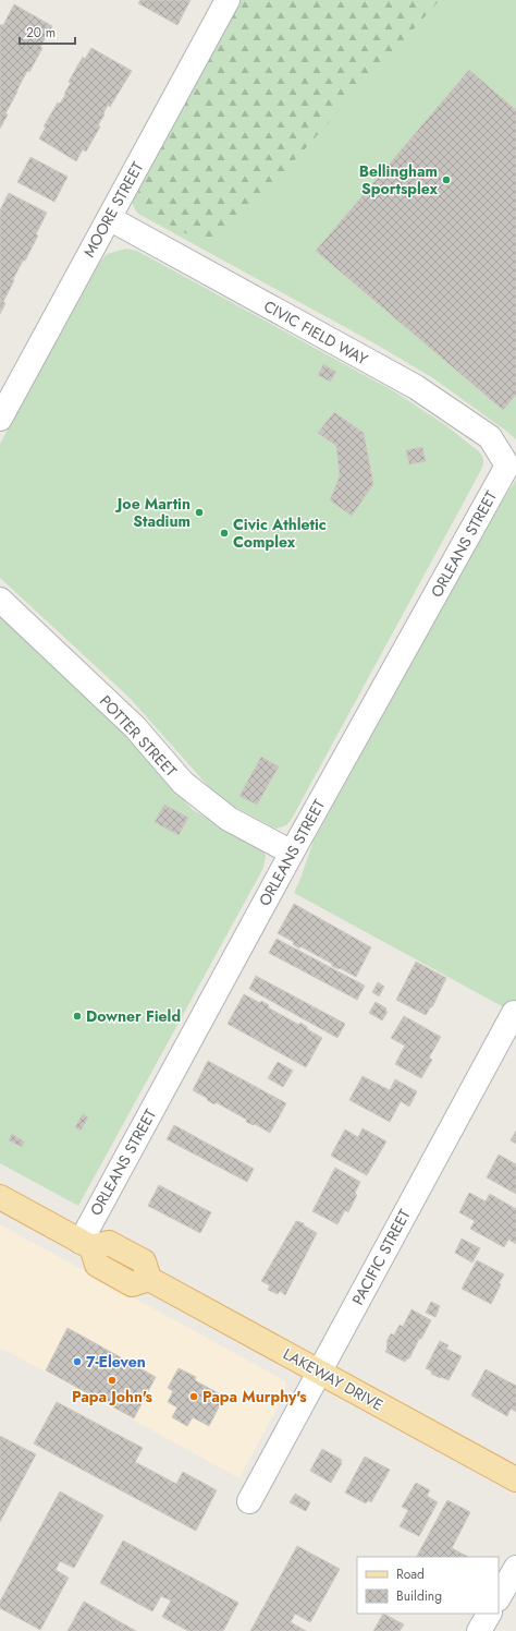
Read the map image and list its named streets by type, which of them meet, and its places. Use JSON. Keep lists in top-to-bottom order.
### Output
{
  "streets": {
    "main road": ["LAKEWAY DRIVE"],
    "street": [
      "MOORE STREET",
      "CIVIC FIELD WAY",
      "ORLEANS STREET",
      "POTTER STREET",
      "PACIFIC STREET"
    ]
  },
  "crossings": [
    ["MOORE STREET", "CIVIC FIELD WAY"],
    ["CIVIC FIELD WAY", "ORLEANS STREET"],
    ["ORLEANS STREET", "POTTER STREET"],
    ["ORLEANS STREET", "LAKEWAY DRIVE"],
    ["PACIFIC STREET", "LAKEWAY DRIVE"]
  ],
  "places": [
    "Bellingham Sportsplex",
    "Joe Martin Stadium",
    "Civic Athletic Complex",
    "Downer Field",
    "7-Eleven",
    "Papa John's",
    "Papa Murphy's"
  ],
  "legend": ["Road", "Building"],
  "scale_bar": "20 m"
}
